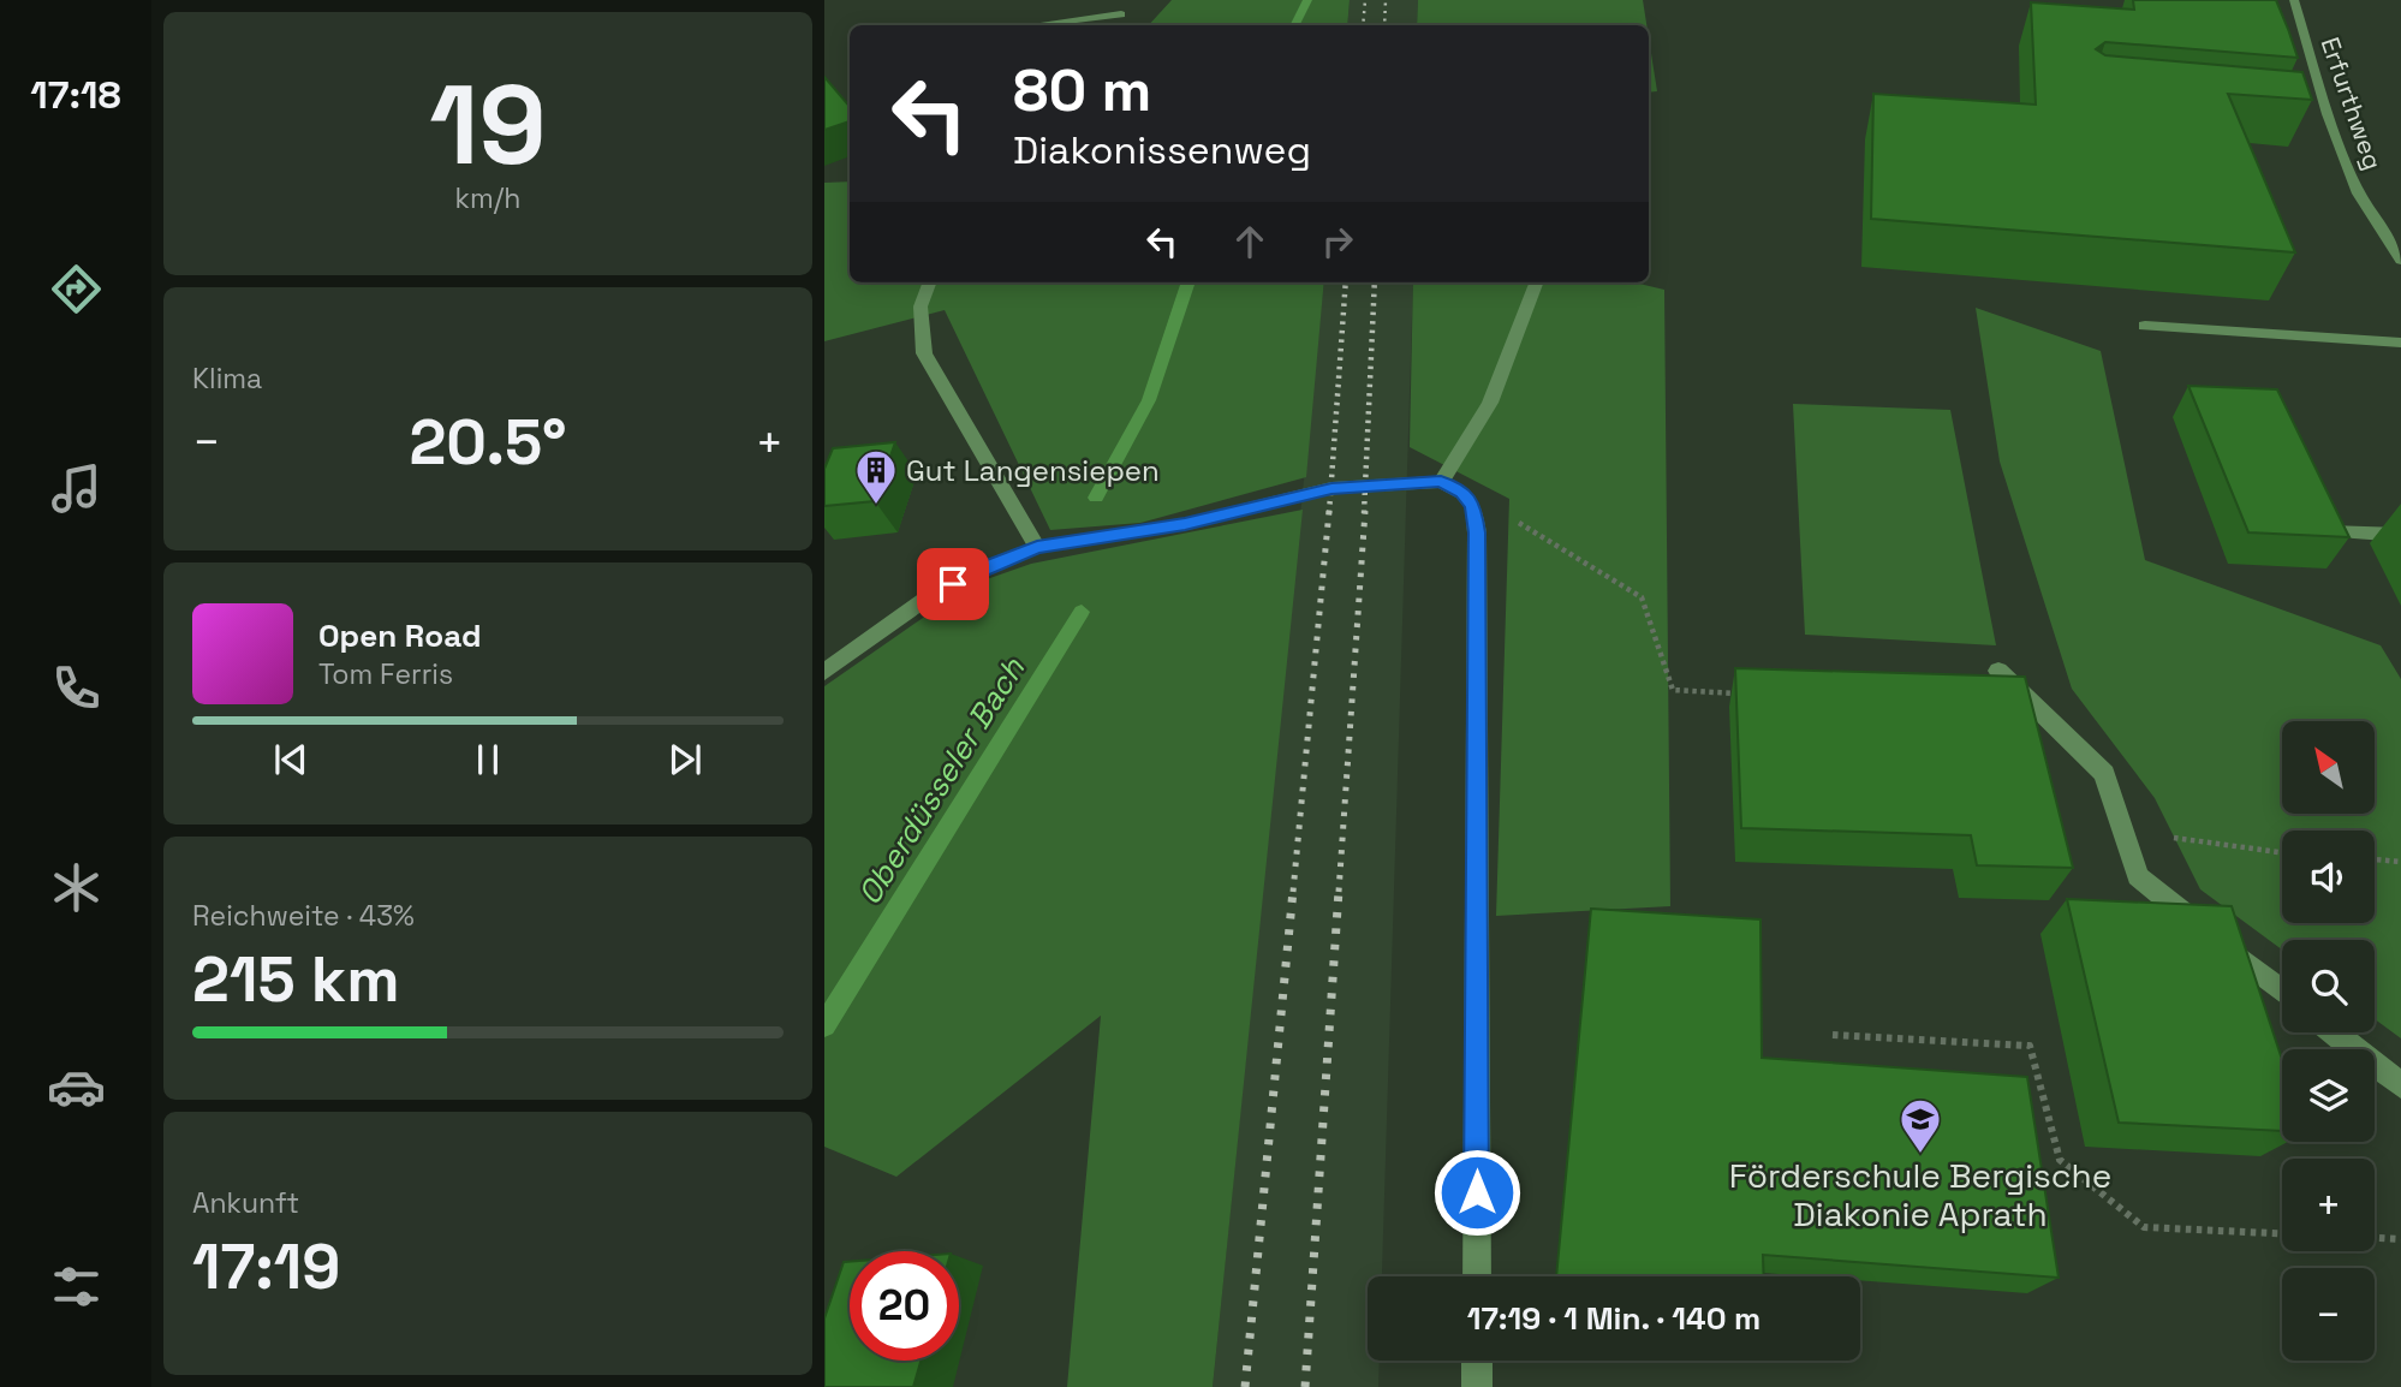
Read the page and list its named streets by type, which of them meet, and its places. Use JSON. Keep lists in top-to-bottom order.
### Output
{
  "streets": {
    "street": ["Erfurthweg"]
  },
  "water": ["Oberdüsseler Bach"],
  "places": {
    "building": ["Gut Langensiepen"],
    "school or university": ["Förderschule Bergische Diakonie Aprath"]
  },
  "north": "top left",
  "page": {
    "tabs": "17:18",
    "tile": [
      ["19", "km/h"],
      "Klima",
      ["Reichweite · 43%", "215 km"],
      ["Ankunft", "17:19"]
    ],
    "turn": ["80 m", "Diakonissenweg"],
    "heat": ["−", "20.5°", "+"],
    "song": ["Open Road", "Tom Ferris"],
    "map_buttons": ["+", "−"],
    "limit": "20",
    "trip": "17:19 · 1 Min. · 140 m"
  }
}
